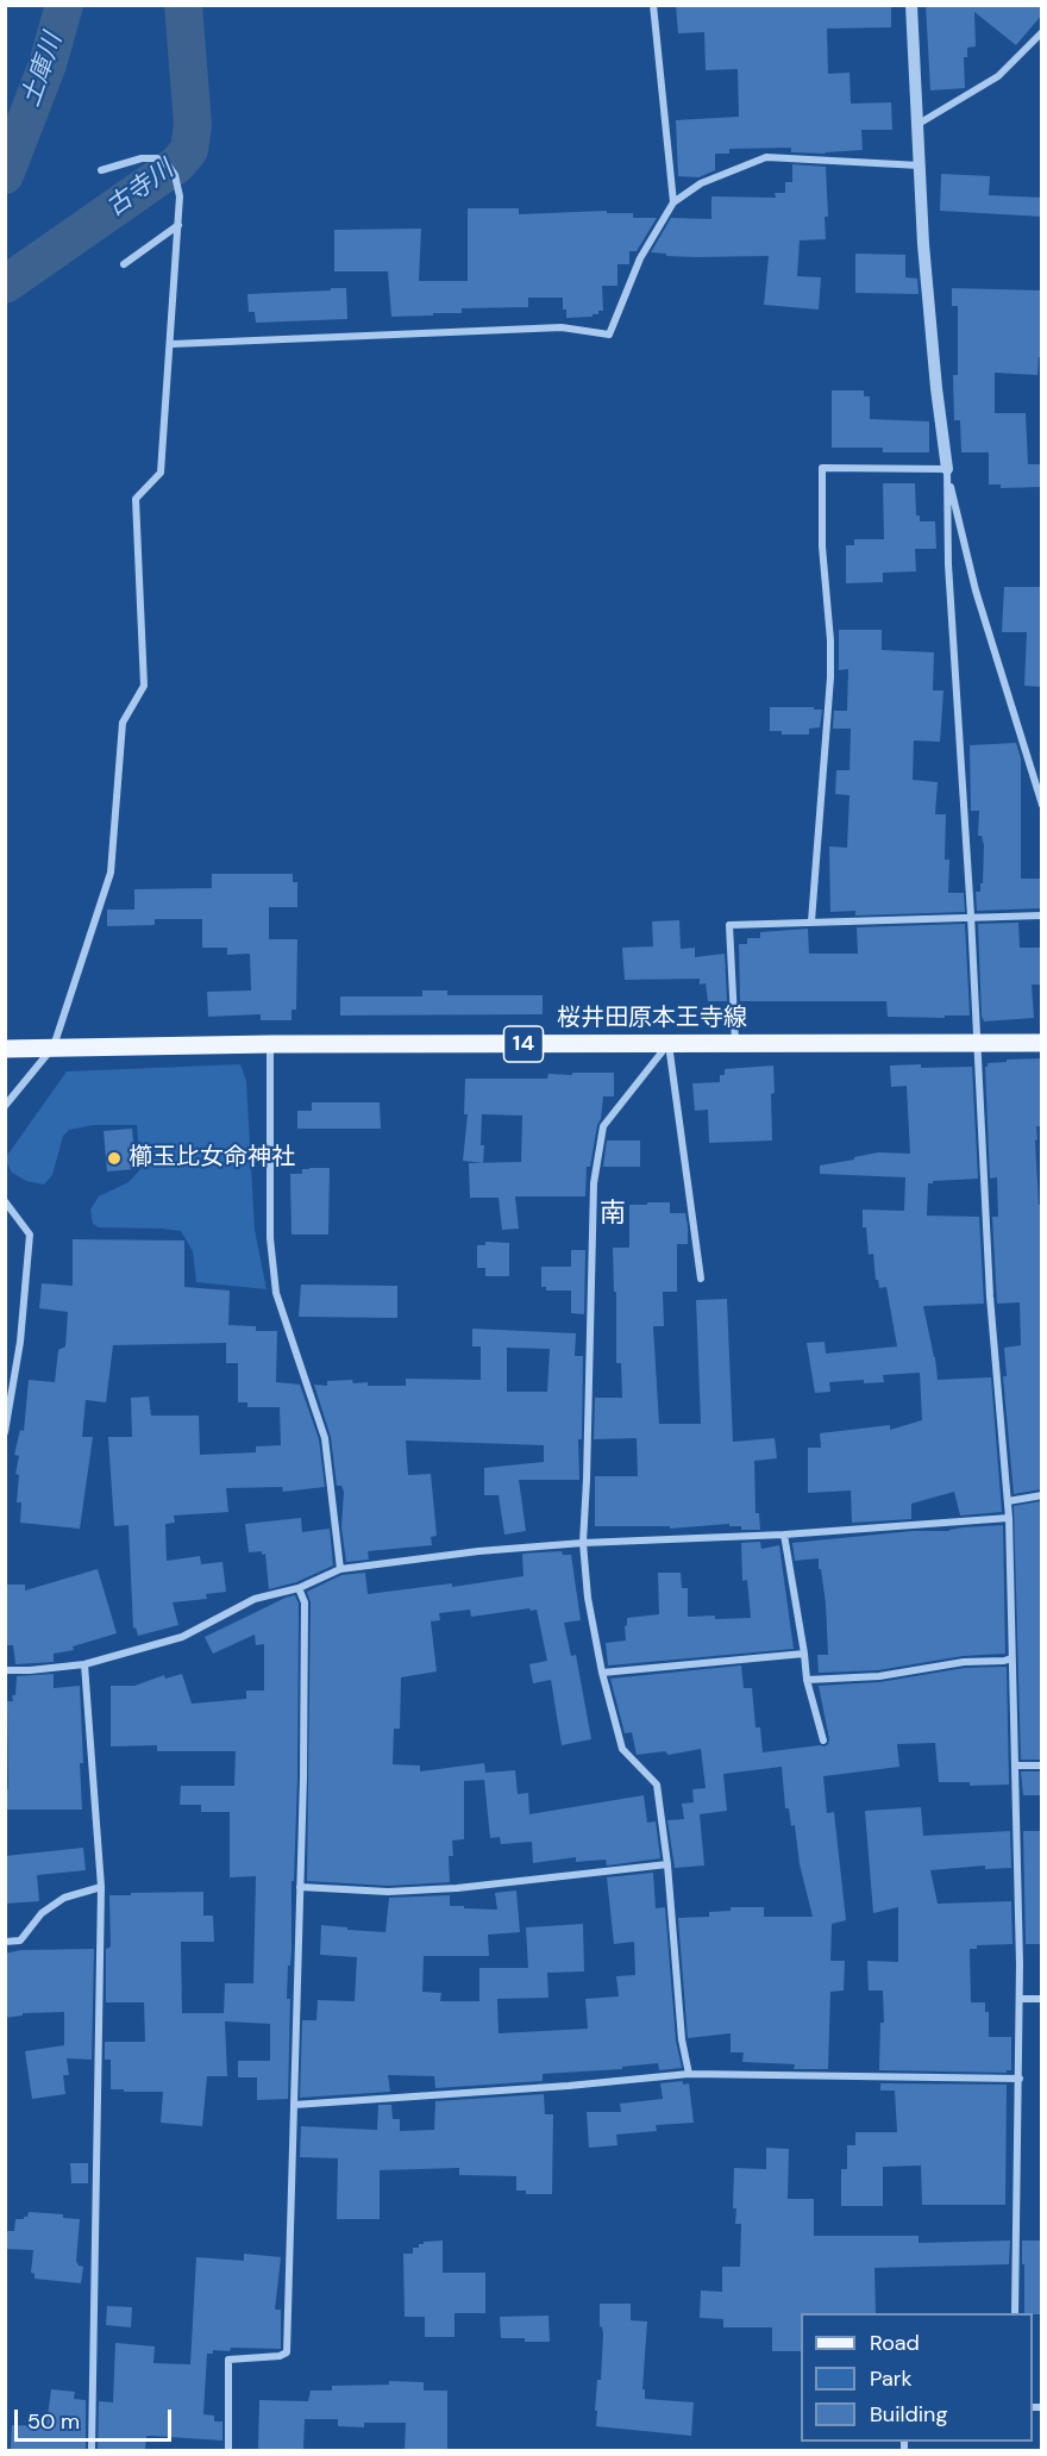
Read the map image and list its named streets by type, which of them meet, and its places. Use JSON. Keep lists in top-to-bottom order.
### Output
{
  "streets": {
    "main road": ["桜井田原本王寺線", "14"]
  },
  "districts": ["南"],
  "water": ["土庫川", "古寺川"],
  "places": ["櫛玉比女命神社"],
  "legend": ["Road", "Park", "Building"],
  "scale_bar": "50 m"
}
